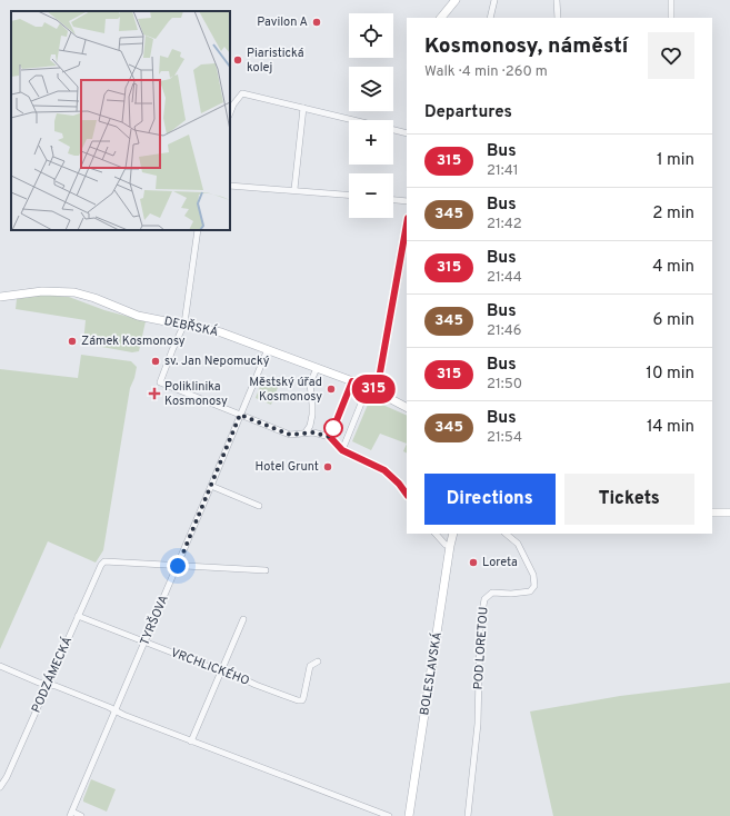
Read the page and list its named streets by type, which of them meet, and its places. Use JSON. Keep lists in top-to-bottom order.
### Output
{
  "streets": {
    "main road": ["DEBŘSKÁ", "BOLESLAVSKÁ"],
    "street": [
      "TYRŠOVA",
      "POD LORETOU",
      "VRCHLICKÉHO",
      "PODZÁMECKÁ"
    ]
  },
  "crossings": [
    ["DEBŘSKÁ", "TYRŠOVA"],
    ["TYRŠOVA", "VRCHLICKÉHO"],
    ["TYRŠOVA", "PODZÁMECKÁ"],
    ["VRCHLICKÉHO", "PODZÁMECKÁ"]
  ],
  "places": {
    "other": [
      "Pavilon A",
      "Piaristická kolej",
      "Zámek Kosmonosy",
      "sv. Jan Nepomucký",
      "Městský úřad Kosmonosy",
      "Hotel Grunt",
      "Loreta"
    ],
    "health": ["Poliklinika Kosmonosy"]
  },
  "lines": ["bus line 315"],
  "page": {
    "on_map": "315",
    "map_buttons": ["+", "−"],
    "heading": [
      ["Kosmonosy, náměstí", "Walk · 4 min · 260 m"],
      "Departures"
    ],
    "list": [
      {
        "mark": "315",
        "name": "Bus",
        "note": "21:41",
        "value": "1 min"
      },
      {
        "mark": "345",
        "name": "Bus",
        "note": "21:42",
        "value": "2 min"
      },
      {
        "mark": "315",
        "name": "Bus",
        "note": "21:44",
        "value": "4 min"
      },
      {
        "mark": "345",
        "name": "Bus",
        "note": "21:46",
        "value": "6 min"
      },
      {
        "mark": "315",
        "name": "Bus",
        "note": "21:50",
        "value": "10 min"
      },
      {
        "mark": "345",
        "name": "Bus",
        "note": "21:54",
        "value": "14 min"
      }
    ],
    "buttons": ["Directions", "Tickets"]
  }
}
